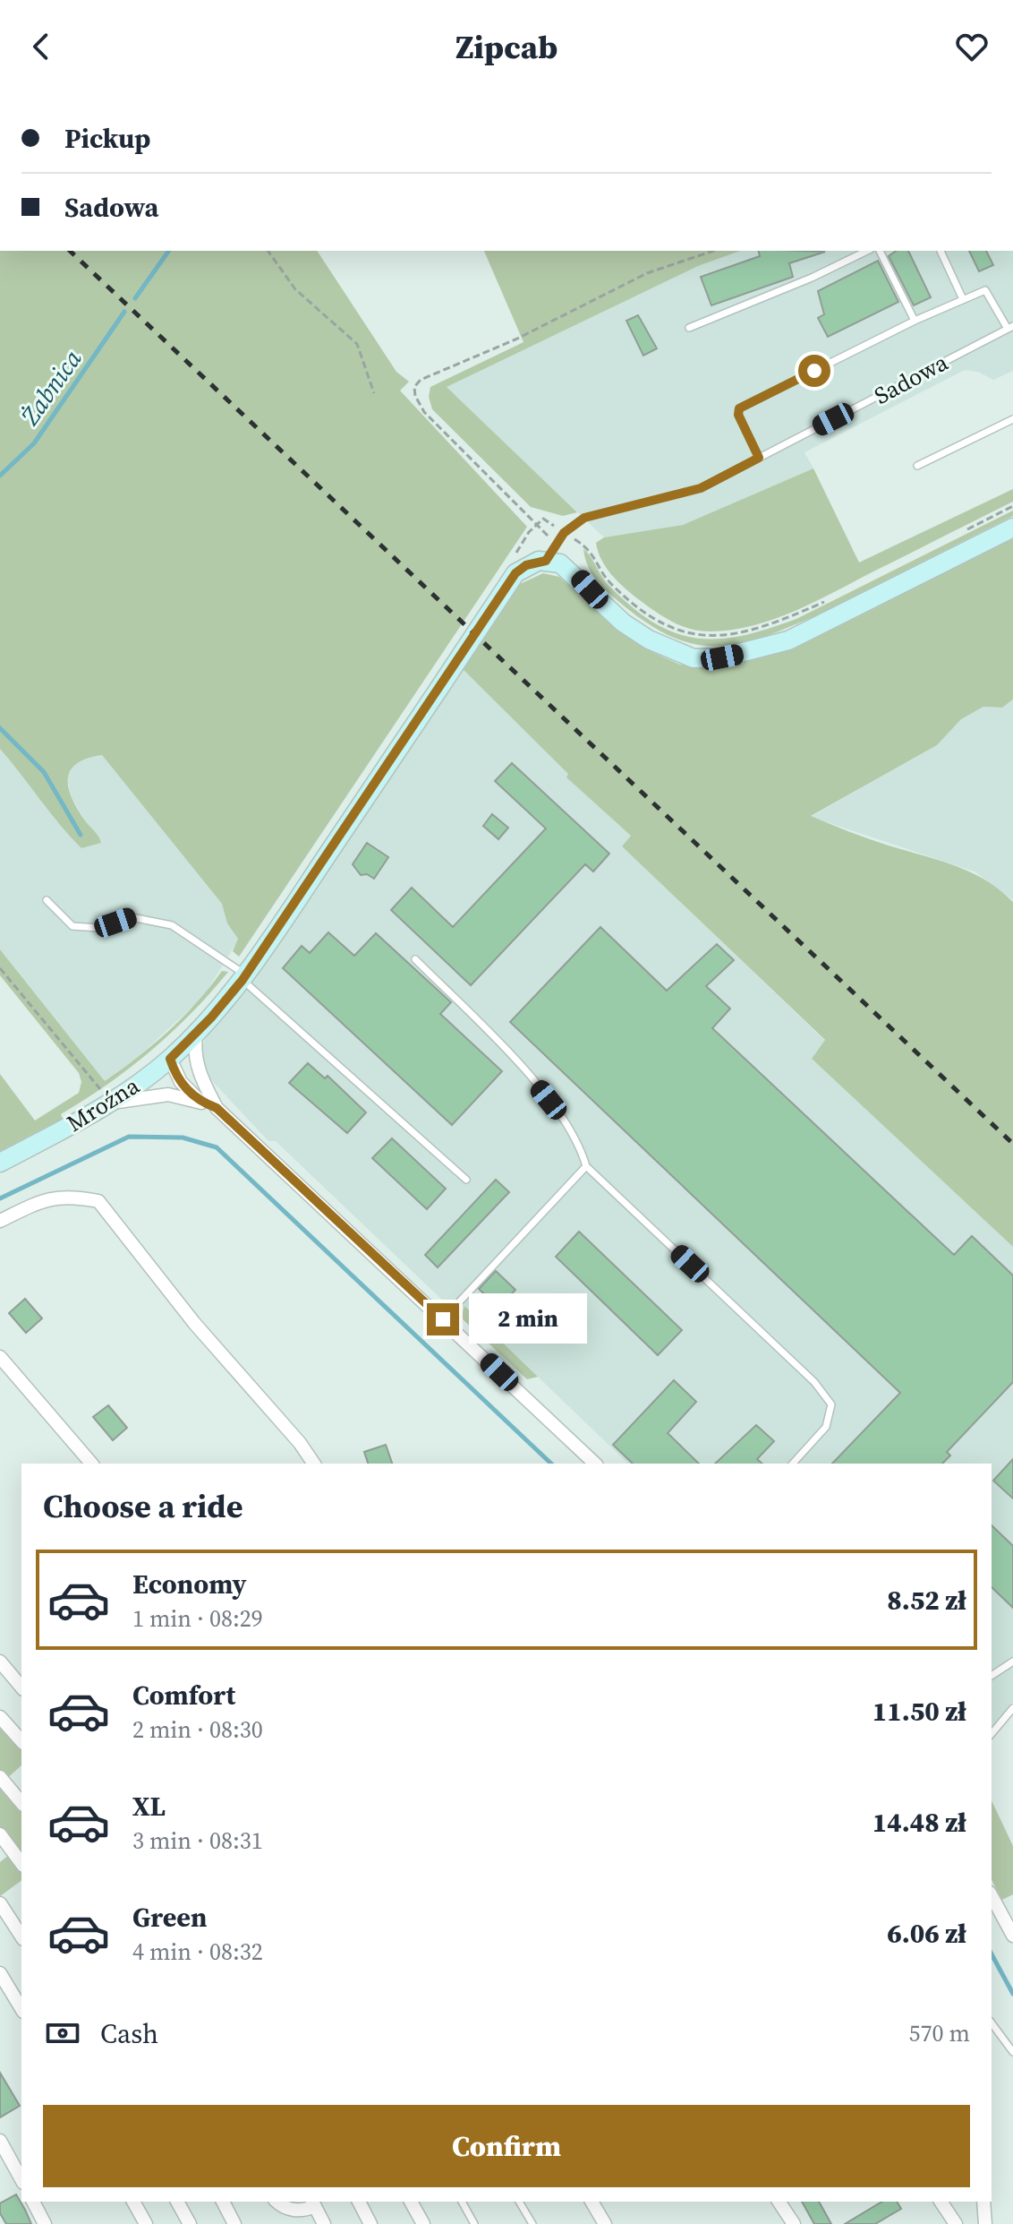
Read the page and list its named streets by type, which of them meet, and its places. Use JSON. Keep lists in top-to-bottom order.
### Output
{
  "streets": {
    "main road": ["Sadowa", "Mroźna"]
  },
  "crossings": [
    ["Sadowa", "Mroźna"]
  ],
  "water": ["Żabnica"],
  "page": {
    "header": "Zipcab",
    "banner": ["Pickup", "Sadowa"],
    "bubble": "2 min",
    "heading": "Choose a ride",
    "list": [
      {
        "name": "Economy",
        "note": "1 min · 08:29",
        "value": "8.52 zł"
      },
      {
        "name": "Comfort",
        "note": "2 min · 08:30",
        "value": "11.50 zł"
      },
      {
        "name": "XL",
        "note": "3 min · 08:31",
        "value": "14.48 zł"
      },
      {
        "name": "Green",
        "note": "4 min · 08:32",
        "value": "6.06 zł"
      }
    ],
    "pay": ["Cash", "570 m"],
    "buttons": "Confirm"
  }
}
